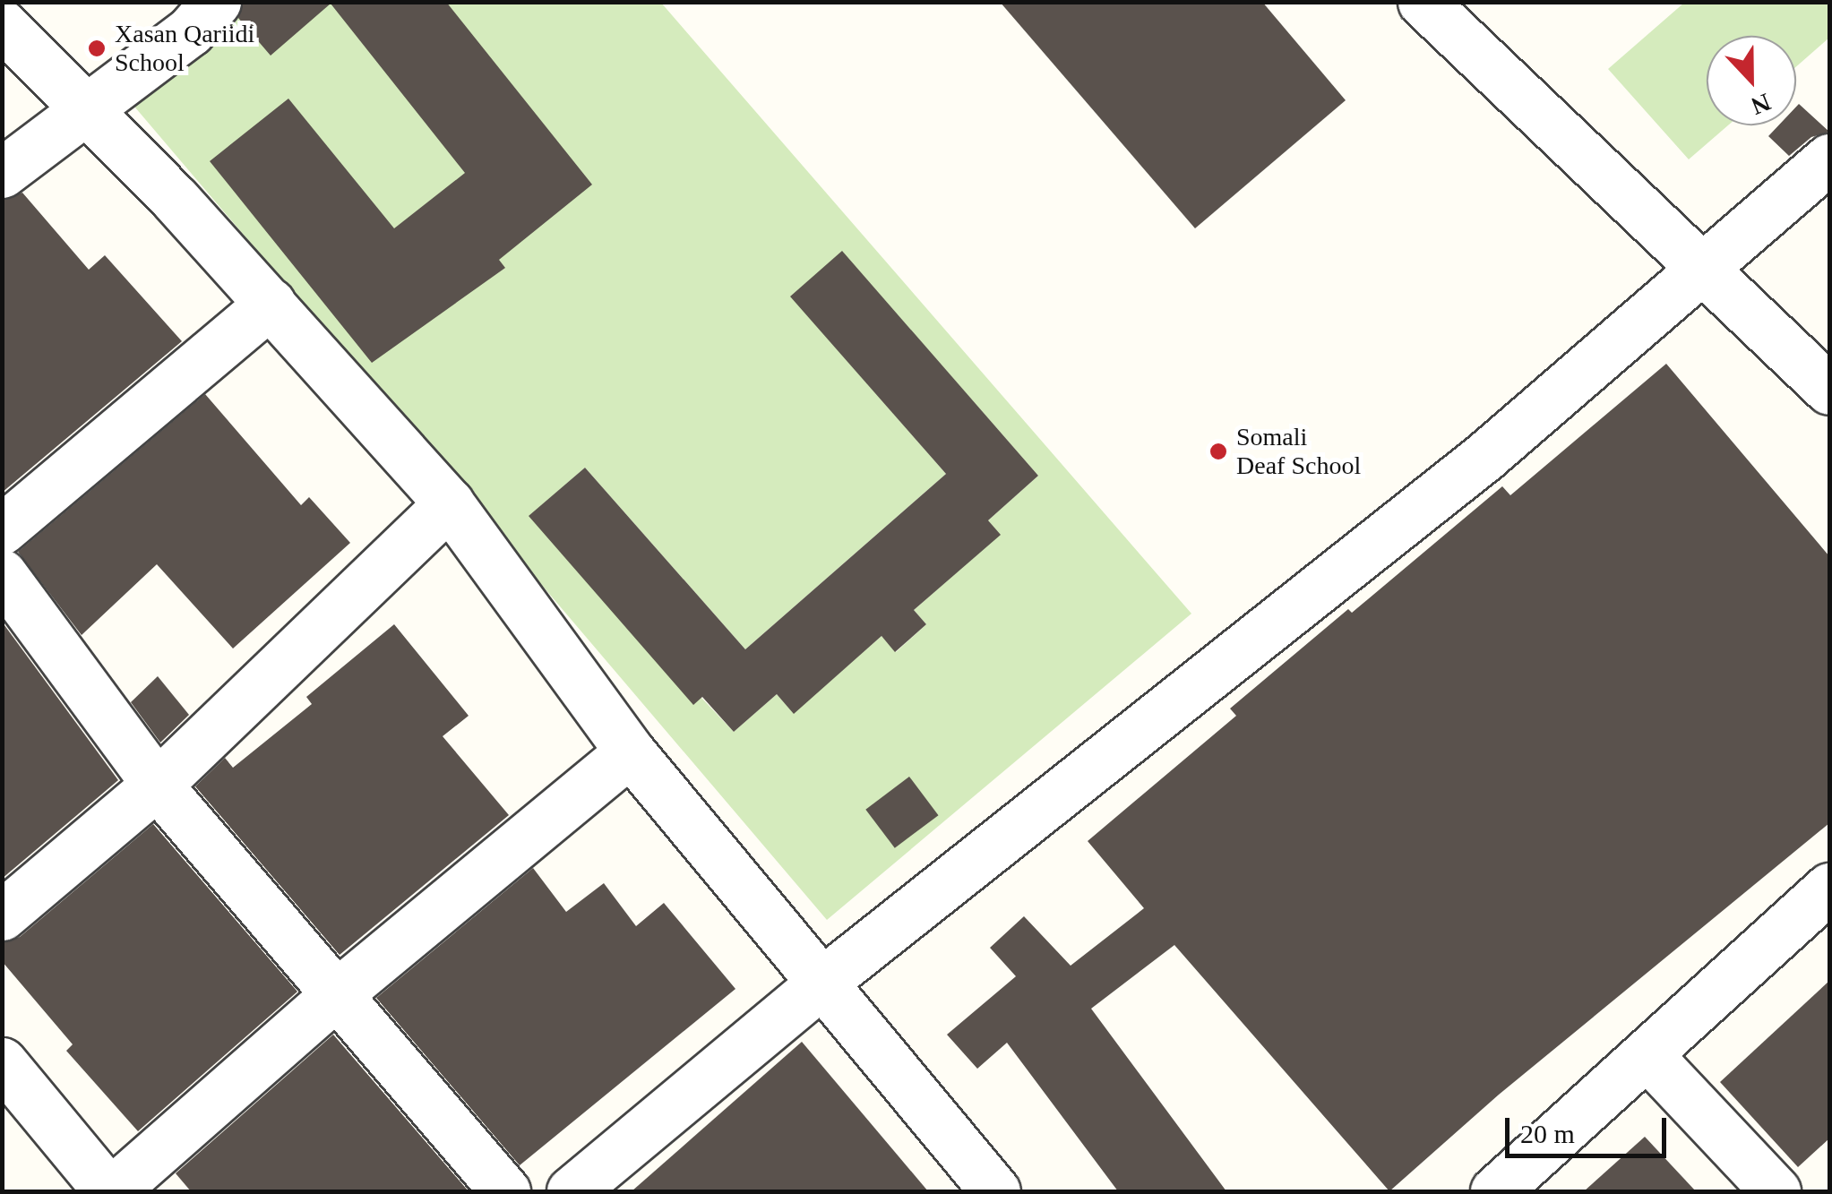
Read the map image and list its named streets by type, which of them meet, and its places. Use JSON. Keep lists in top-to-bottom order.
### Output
{
  "places": ["Xasan Qariidi School", "Somali Deaf School"],
  "scale_bar": "20 m",
  "north": "bottom"
}
